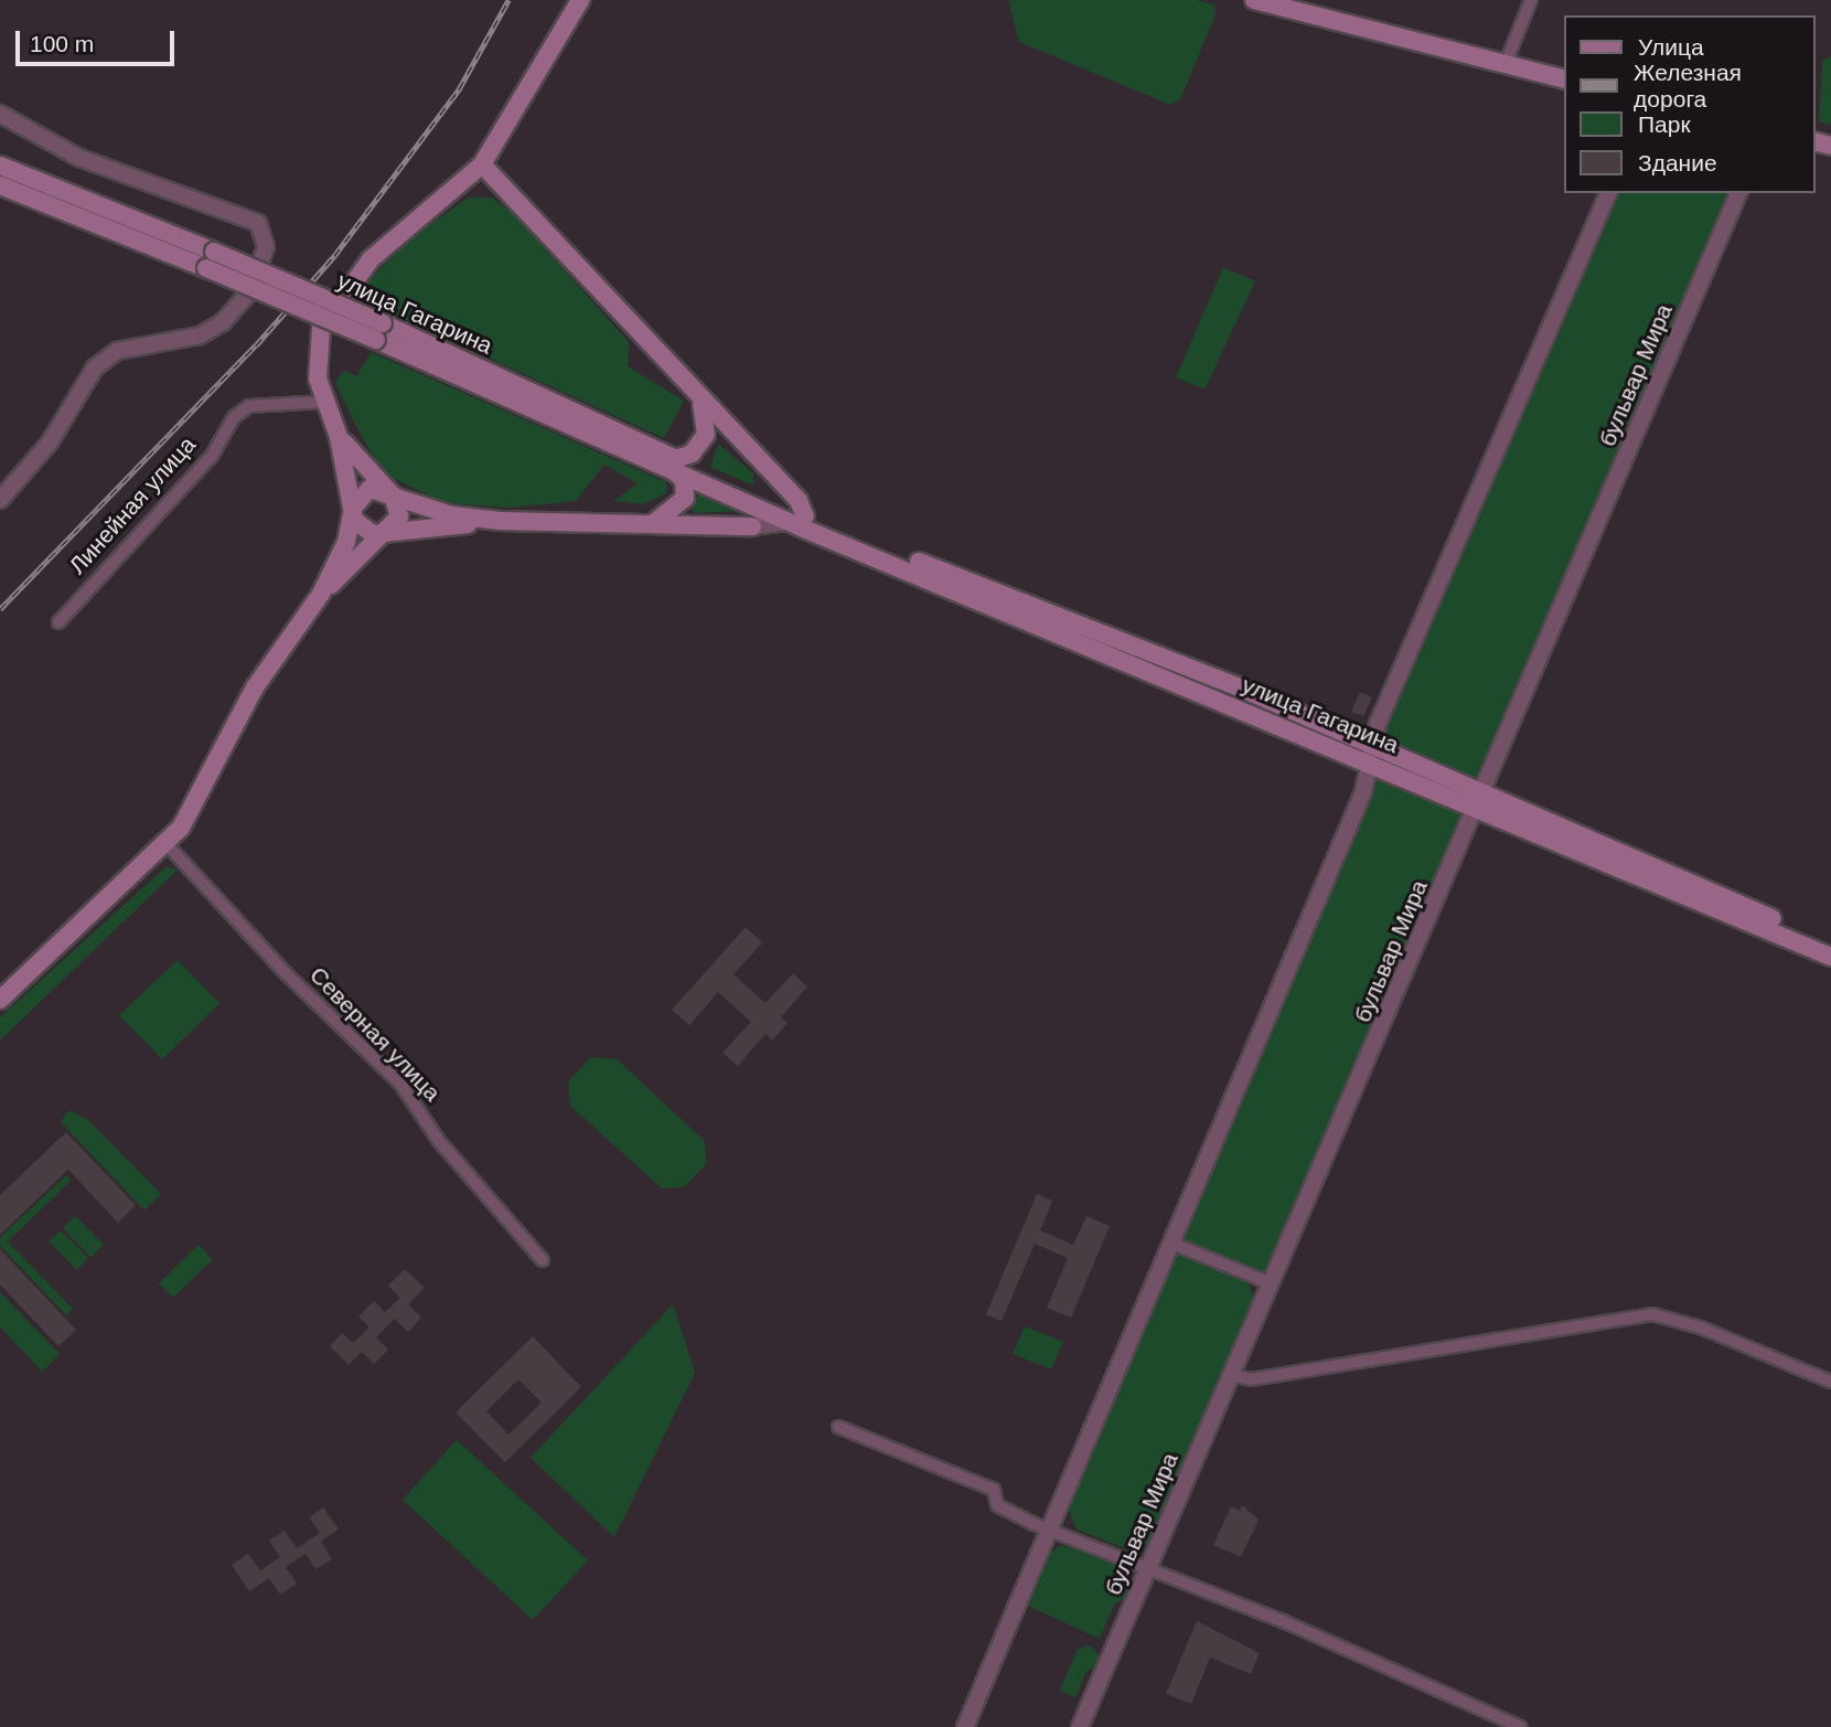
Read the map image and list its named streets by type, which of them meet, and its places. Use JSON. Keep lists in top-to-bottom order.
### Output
{
  "streets": {
    "main road": ["улица Гагарина"],
    "street": ["бульвар Мира", "Линейная улица", "Северная улица"]
  },
  "crossings": [
    ["улица Гагарина", "бульвар Мира"]
  ],
  "legend": [
    "Улица",
    "Железная дорога",
    "Парк",
    "Здание"
  ],
  "scale_bar": "100 m"
}
